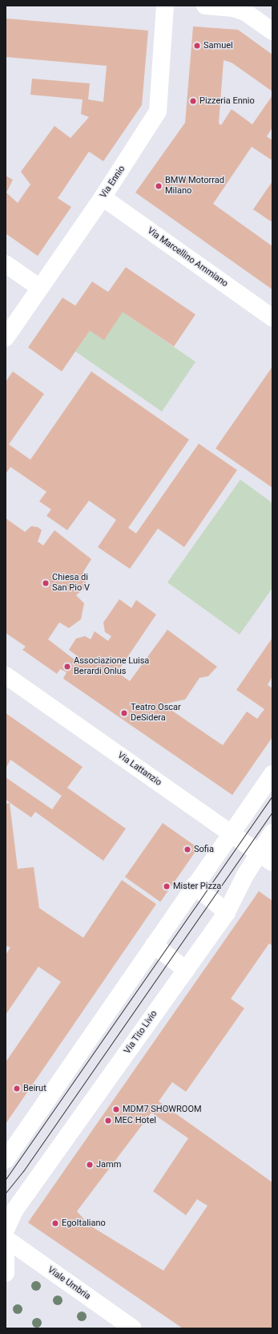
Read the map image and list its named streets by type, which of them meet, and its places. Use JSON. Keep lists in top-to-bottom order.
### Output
{
  "streets": {
    "street": [
      "Via Ennio",
      "Via Marcellino Ammiano",
      "Via Lattanzio",
      "Via Tito Livio",
      "Viale Umbria"
    ]
  },
  "crossings": [
    ["Via Ennio", "Via Marcellino Ammiano"],
    ["Via Lattanzio", "Via Tito Livio"]
  ],
  "places": [
    "Samuel",
    "Pizzeria Ennio",
    "BMW Motorrad Milano",
    "Chiesa di San Pio V",
    "Associazione Luisa Berardi Onlus",
    "Teatro Oscar DeSidera",
    "Sofia",
    "Mister Pizza",
    "Beirut",
    "MDM7 SHOWROOM",
    "MEC Hotel",
    "Jamm",
    "EgoItaliano"
  ]
}
